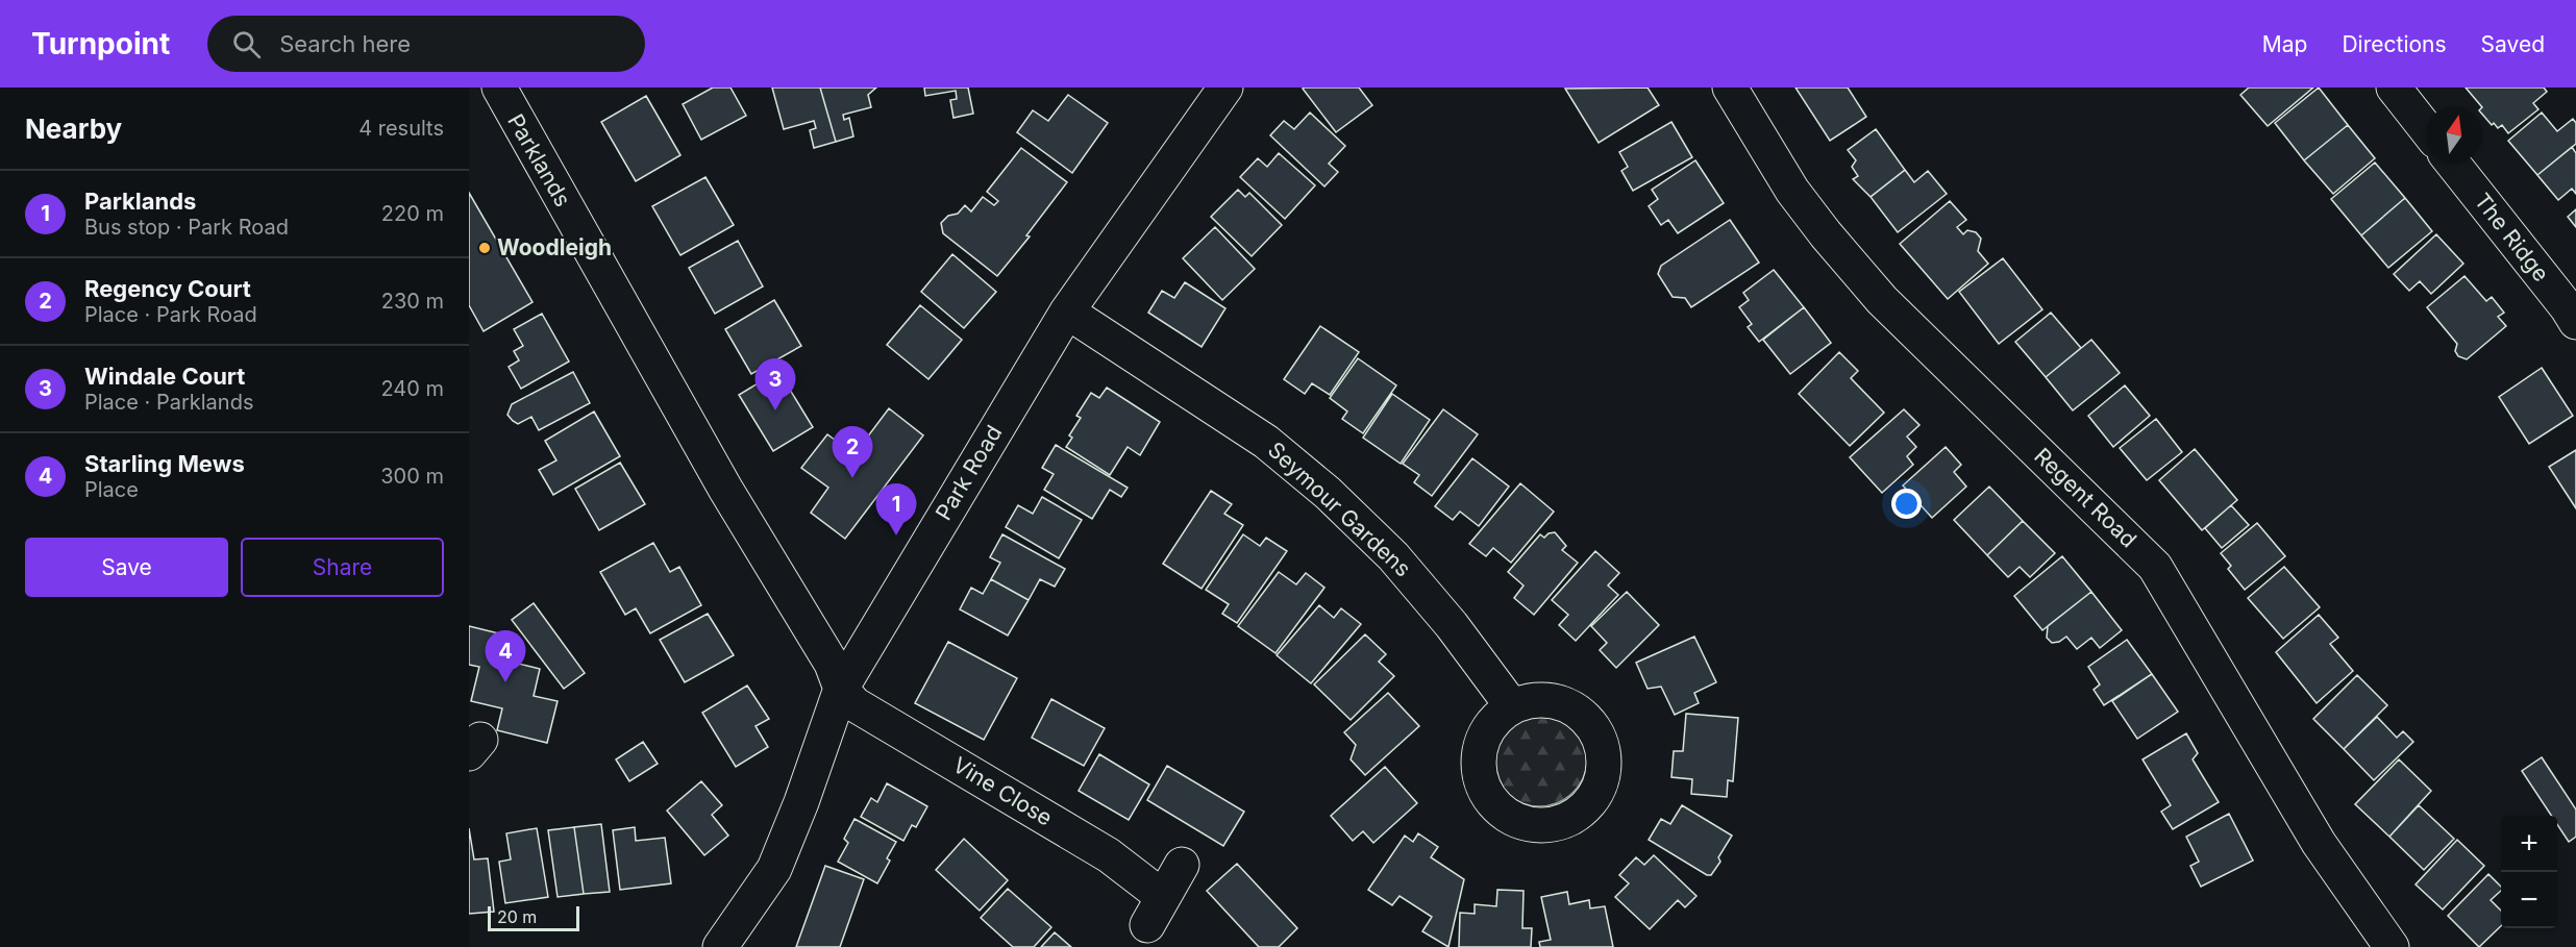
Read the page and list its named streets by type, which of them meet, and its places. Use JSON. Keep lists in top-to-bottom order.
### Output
{
  "streets": {
    "street": [
      "Parklands",
      "The Ridge",
      "Park Road",
      "Regent Road",
      "Seymour Gardens",
      "Vine Close"
    ]
  },
  "crossings": [
    ["Parklands", "Park Road"],
    ["Parklands", "Vine Close"],
    ["Park Road", "Seymour Gardens"],
    ["Park Road", "Vine Close"]
  ],
  "places": ["Woodleigh"],
  "scale_bar": "20 m",
  "north": "top",
  "page": {
    "header": "Turnpoint",
    "search": "Search here",
    "nav": ["Map", "Directions", "Saved"],
    "heading": ["Nearby", "4 results"],
    "list": [
      {
        "mark": "1",
        "name": "Parklands",
        "note": "Bus stop · Park Road",
        "value": "220 m"
      },
      {
        "mark": "2",
        "name": "Regency Court",
        "note": "Place · Park Road",
        "value": "230 m"
      },
      {
        "mark": "3",
        "name": "Windale Court",
        "note": "Place · Parklands",
        "value": "240 m"
      },
      {
        "mark": "4",
        "name": "Starling Mews",
        "note": "Place",
        "value": "300 m"
      }
    ],
    "pins": [
      "3",
      "2",
      "1",
      "4"
    ],
    "buttons": ["Save", "Share"],
    "map_buttons": ["+", "−"],
    "scale": "20 m"
  }
}
